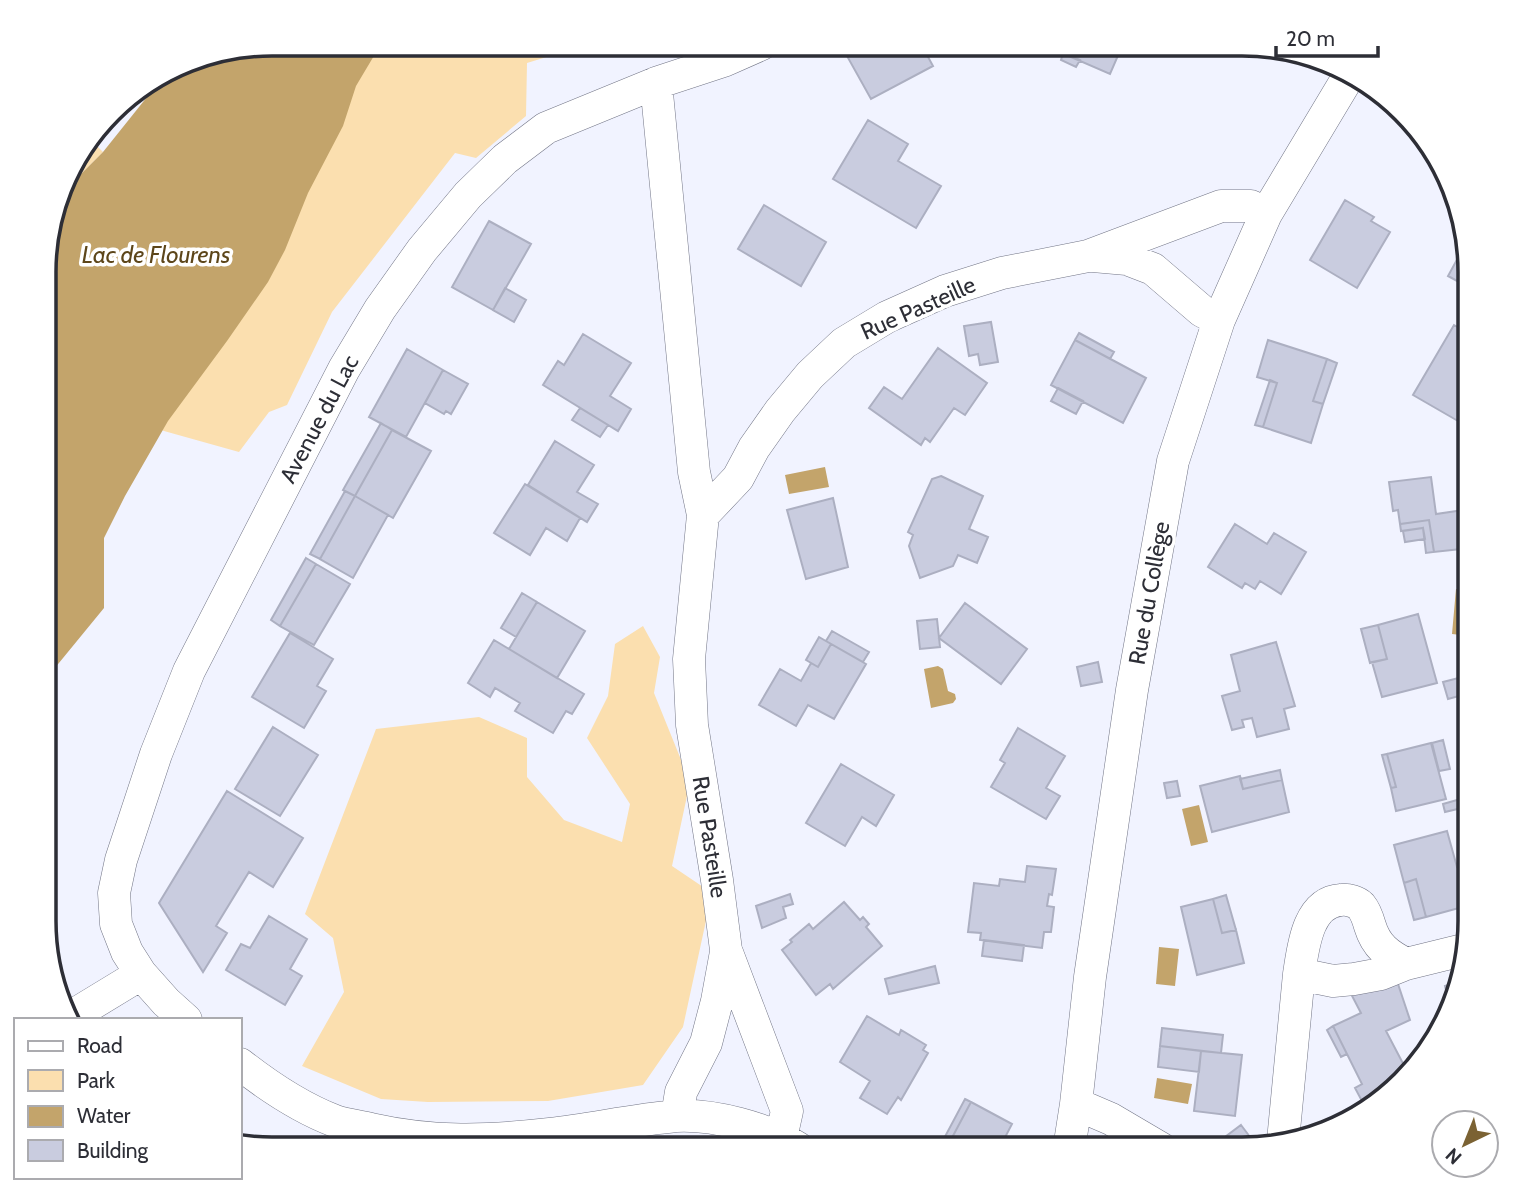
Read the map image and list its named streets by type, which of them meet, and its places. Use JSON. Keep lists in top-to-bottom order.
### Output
{
  "streets": {
    "street": ["Rue Pasteille", "Avenue du Lac", "Rue du Collège"]
  },
  "crossings": [
    ["Rue Pasteille", "Avenue du Lac"],
    ["Rue Pasteille", "Rue du Collège"]
  ],
  "water": ["Lac de Flourens"],
  "legend": [
    "Road",
    "Park",
    "Water",
    "Building"
  ],
  "scale_bar": "20 m",
  "north": "bottom left"
}
